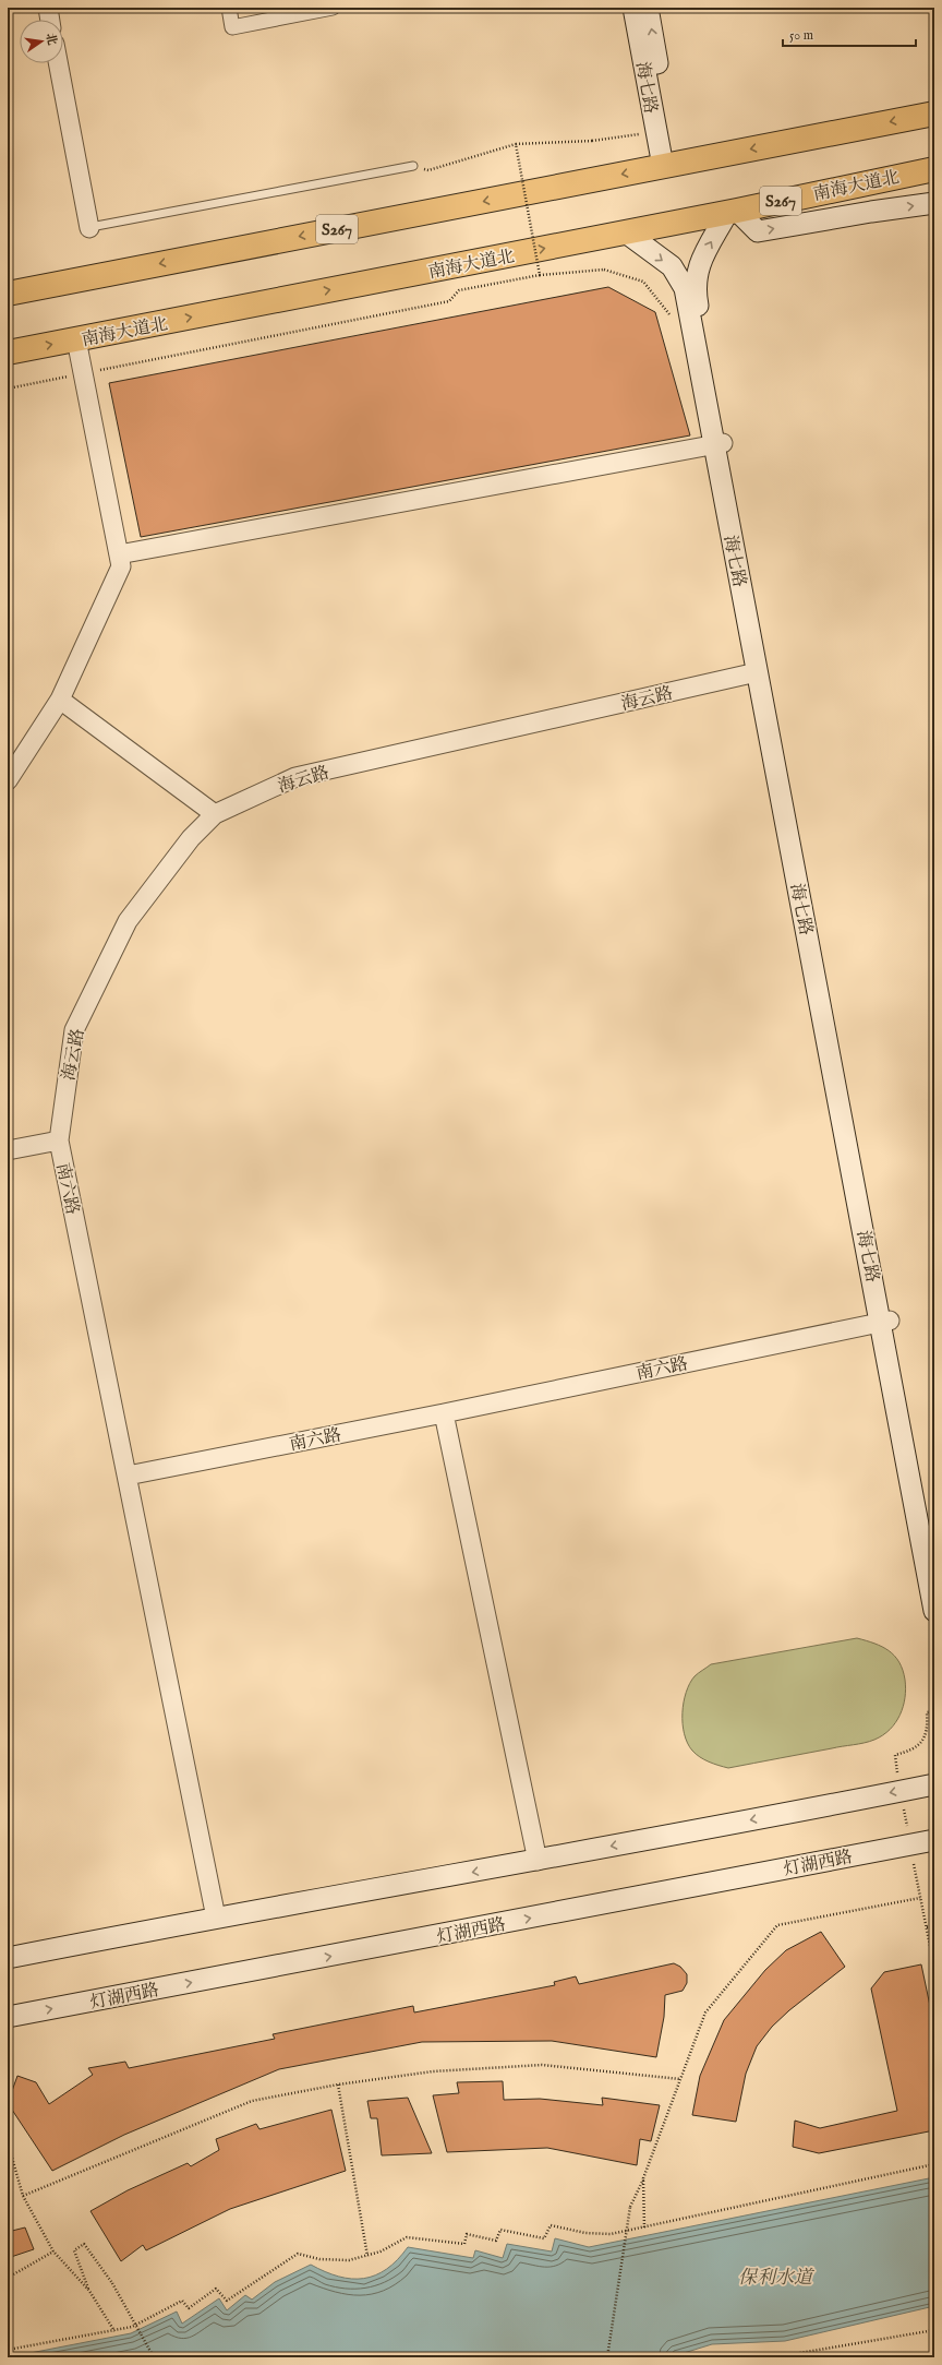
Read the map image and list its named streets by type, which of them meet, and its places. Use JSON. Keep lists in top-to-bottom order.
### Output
{
  "streets": {
    "highway": ["南海大道北", "S267"],
    "main road": ["海七路", "灯湖西路"],
    "street": ["海云路", "南六路"]
  },
  "crossings": [
    ["海七路", "南海大道北"],
    ["海七路", "S267"],
    ["海七路", "海云路"],
    ["海七路", "南六路"],
    ["海云路", "南六路"]
  ],
  "water": ["保利水道"],
  "scale_bar": "50 m",
  "north": "right"
}
